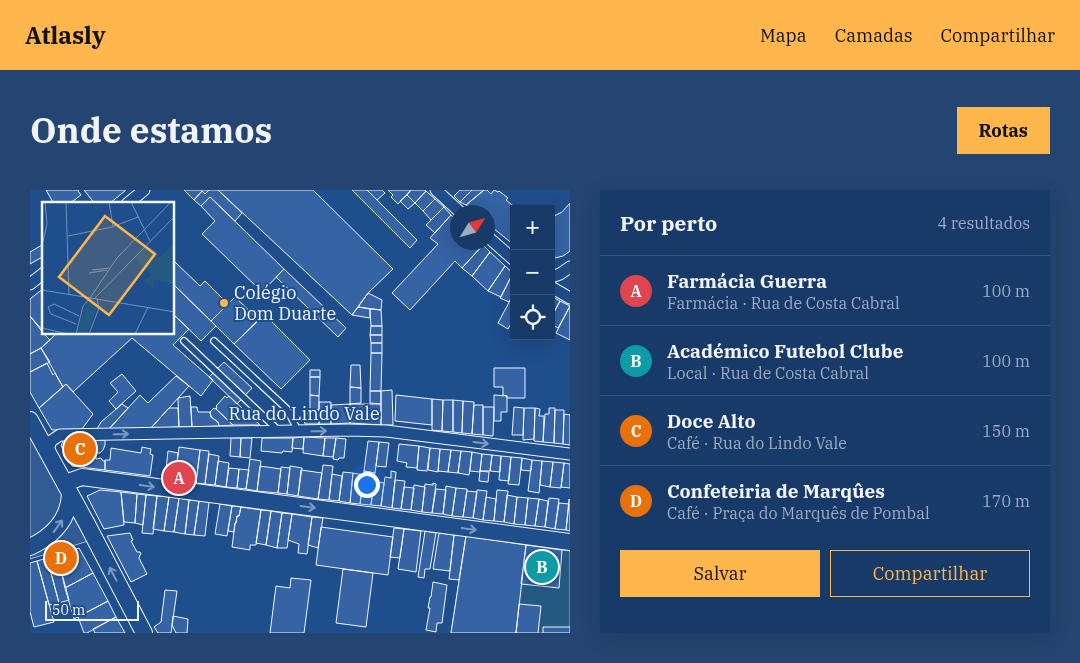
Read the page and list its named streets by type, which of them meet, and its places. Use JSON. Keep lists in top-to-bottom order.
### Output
{
  "streets": {
    "street": ["Rua do Lindo Vale"]
  },
  "one_way": ["Rua do Lindo Vale"],
  "places": ["Colégio Dom Duarte"],
  "scale_bar": "50 m",
  "north": "top right",
  "page": {
    "header": "Atlasly",
    "nav": ["Mapa", "Camadas", "Compartilhar"],
    "title": "Onde estamos",
    "buttons": [
      "Rotas",
      ["Salvar", "Compartilhar"]
    ],
    "heading": ["Por perto", "4 resultados"],
    "map_buttons": ["+", "−"],
    "list": [
      {
        "mark": "A",
        "name": "Farmácia Guerra",
        "note": "Farmácia · Rua de Costa Cabral",
        "value": "100 m"
      },
      {
        "mark": "B",
        "name": "Académico Futebol Clube",
        "note": "Local · Rua de Costa Cabral",
        "value": "100 m"
      },
      {
        "mark": "C",
        "name": "Doce Alto",
        "note": "Café · Rua do Lindo Vale",
        "value": "150 m"
      },
      {
        "mark": "D",
        "name": "Confeteiria de Marqûes",
        "note": "Café · Praça do Marquês de Pombal",
        "value": "170 m"
      }
    ],
    "pins": [
      "C",
      "A",
      "D",
      "B"
    ],
    "scale": "50 m"
  }
}
